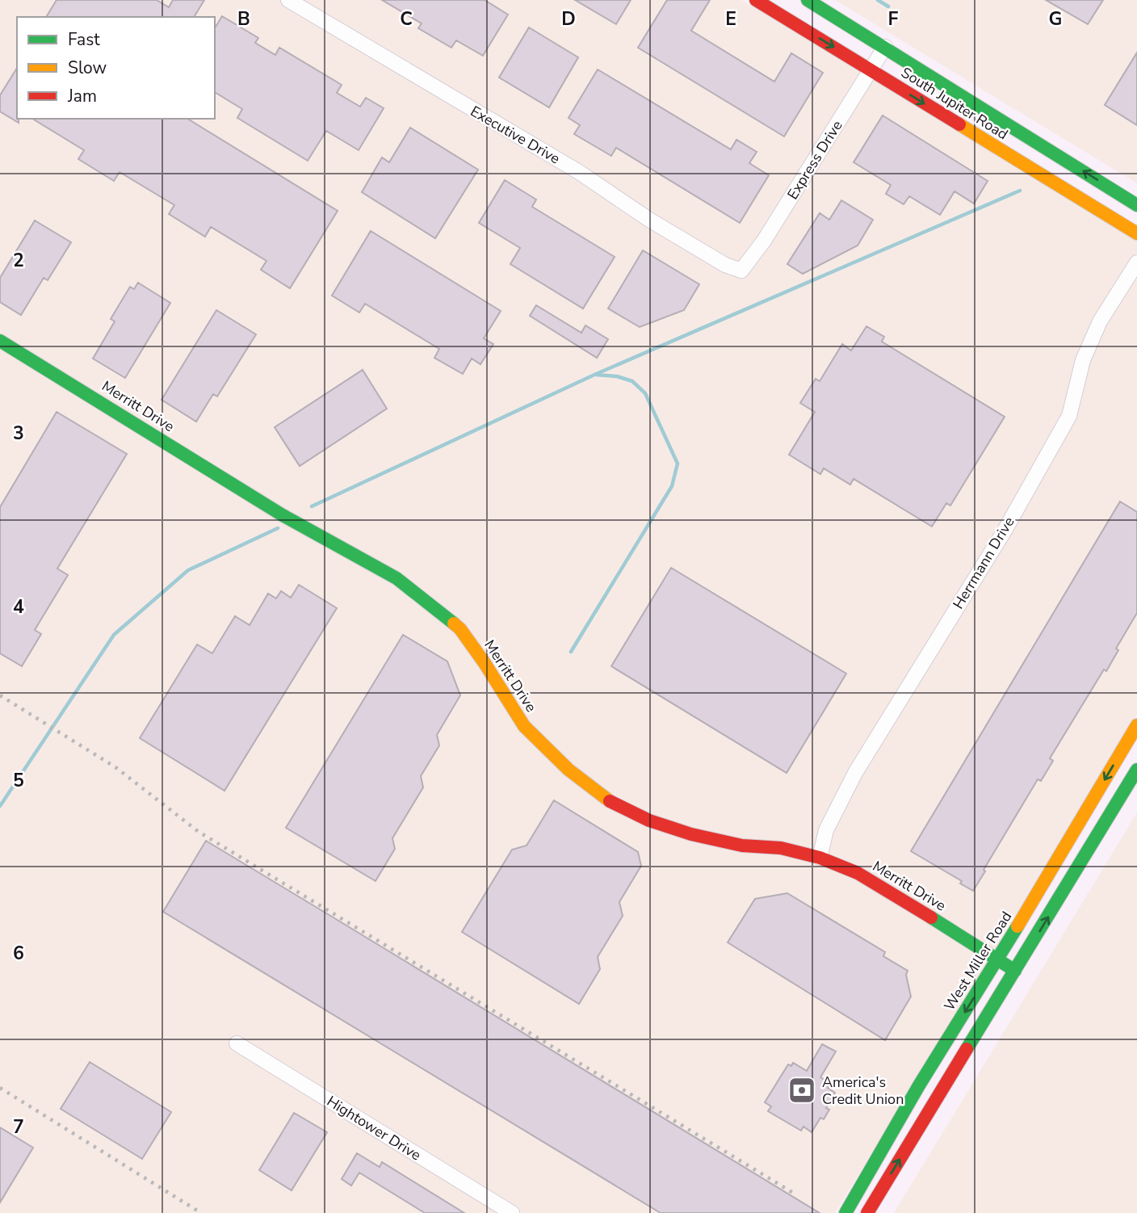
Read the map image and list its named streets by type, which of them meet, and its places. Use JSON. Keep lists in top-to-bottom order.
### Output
{
  "streets": {
    "main road": ["South Jupiter Road", "Merritt Drive", "West Miller Road"],
    "street": [
      "Executive Drive",
      "Express Drive",
      "Herrmann Drive",
      "Hightower Drive"
    ]
  },
  "crossings": [
    ["South Jupiter Road", "Express Drive"],
    ["Executive Drive", "Express Drive"],
    ["Merritt Drive", "Herrmann Drive"],
    ["Merritt Drive", "West Miller Road"]
  ],
  "places": {
    "bank": ["America's Credit Union"]
  },
  "legend": ["Fast", "Slow", "Jam"],
  "grid": {
    "columns": [
      "B",
      "C",
      "D",
      "E",
      "F",
      "G"
    ],
    "rows": [
      "2",
      "3",
      "4",
      "5",
      "6",
      "7"
    ]
  }
}
